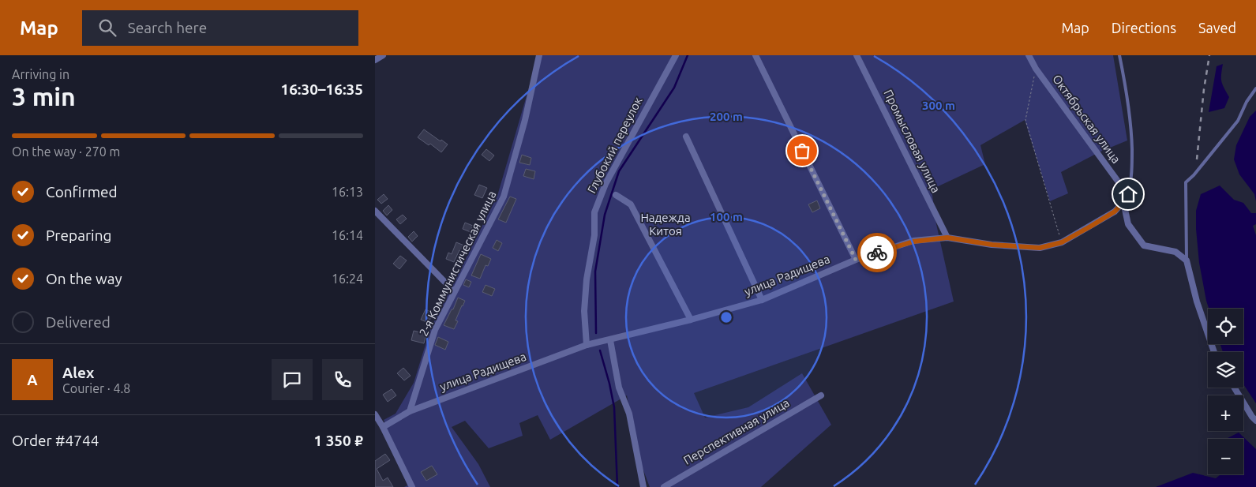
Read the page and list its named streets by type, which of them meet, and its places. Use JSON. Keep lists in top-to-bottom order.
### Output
{
  "streets": {
    "street": [
      "Октябрьская улица",
      "Промысловая улица",
      "Глубокий переулок",
      "2-я Коммунистическая улица",
      "улица Радищева",
      "Перспективная улица"
    ]
  },
  "crossings": [
    ["Октябрьская улица", "улица Радищева"],
    ["Промысловая улица", "улица Радищева"],
    ["Глубокий переулок", "улица Радищева"],
    ["2-я Коммунистическая улица", "улица Радищева"]
  ],
  "parks": ["Надежда Китоя"],
  "page": {
    "header": "Map",
    "search": "Search here",
    "nav": ["Map", "Directions", "Saved"],
    "heading": ["3 min", "Arriving in", "16:30–16:35"],
    "panel": [
      "Alex",
      "Courier · 4.8",
      "Order #4744",
      "1 350 ₽"
    ],
    "bar": "On the way · 270 m",
    "list": [
      ["Confirmed", "16:13"],
      ["Preparing", "16:14"],
      ["On the way", "16:24"],
      "Delivered"
    ],
    "map_buttons": ["+", "−"],
    "round": "A"
  },
  "rings": ["300 m", "200 m", "100 m"]
}
